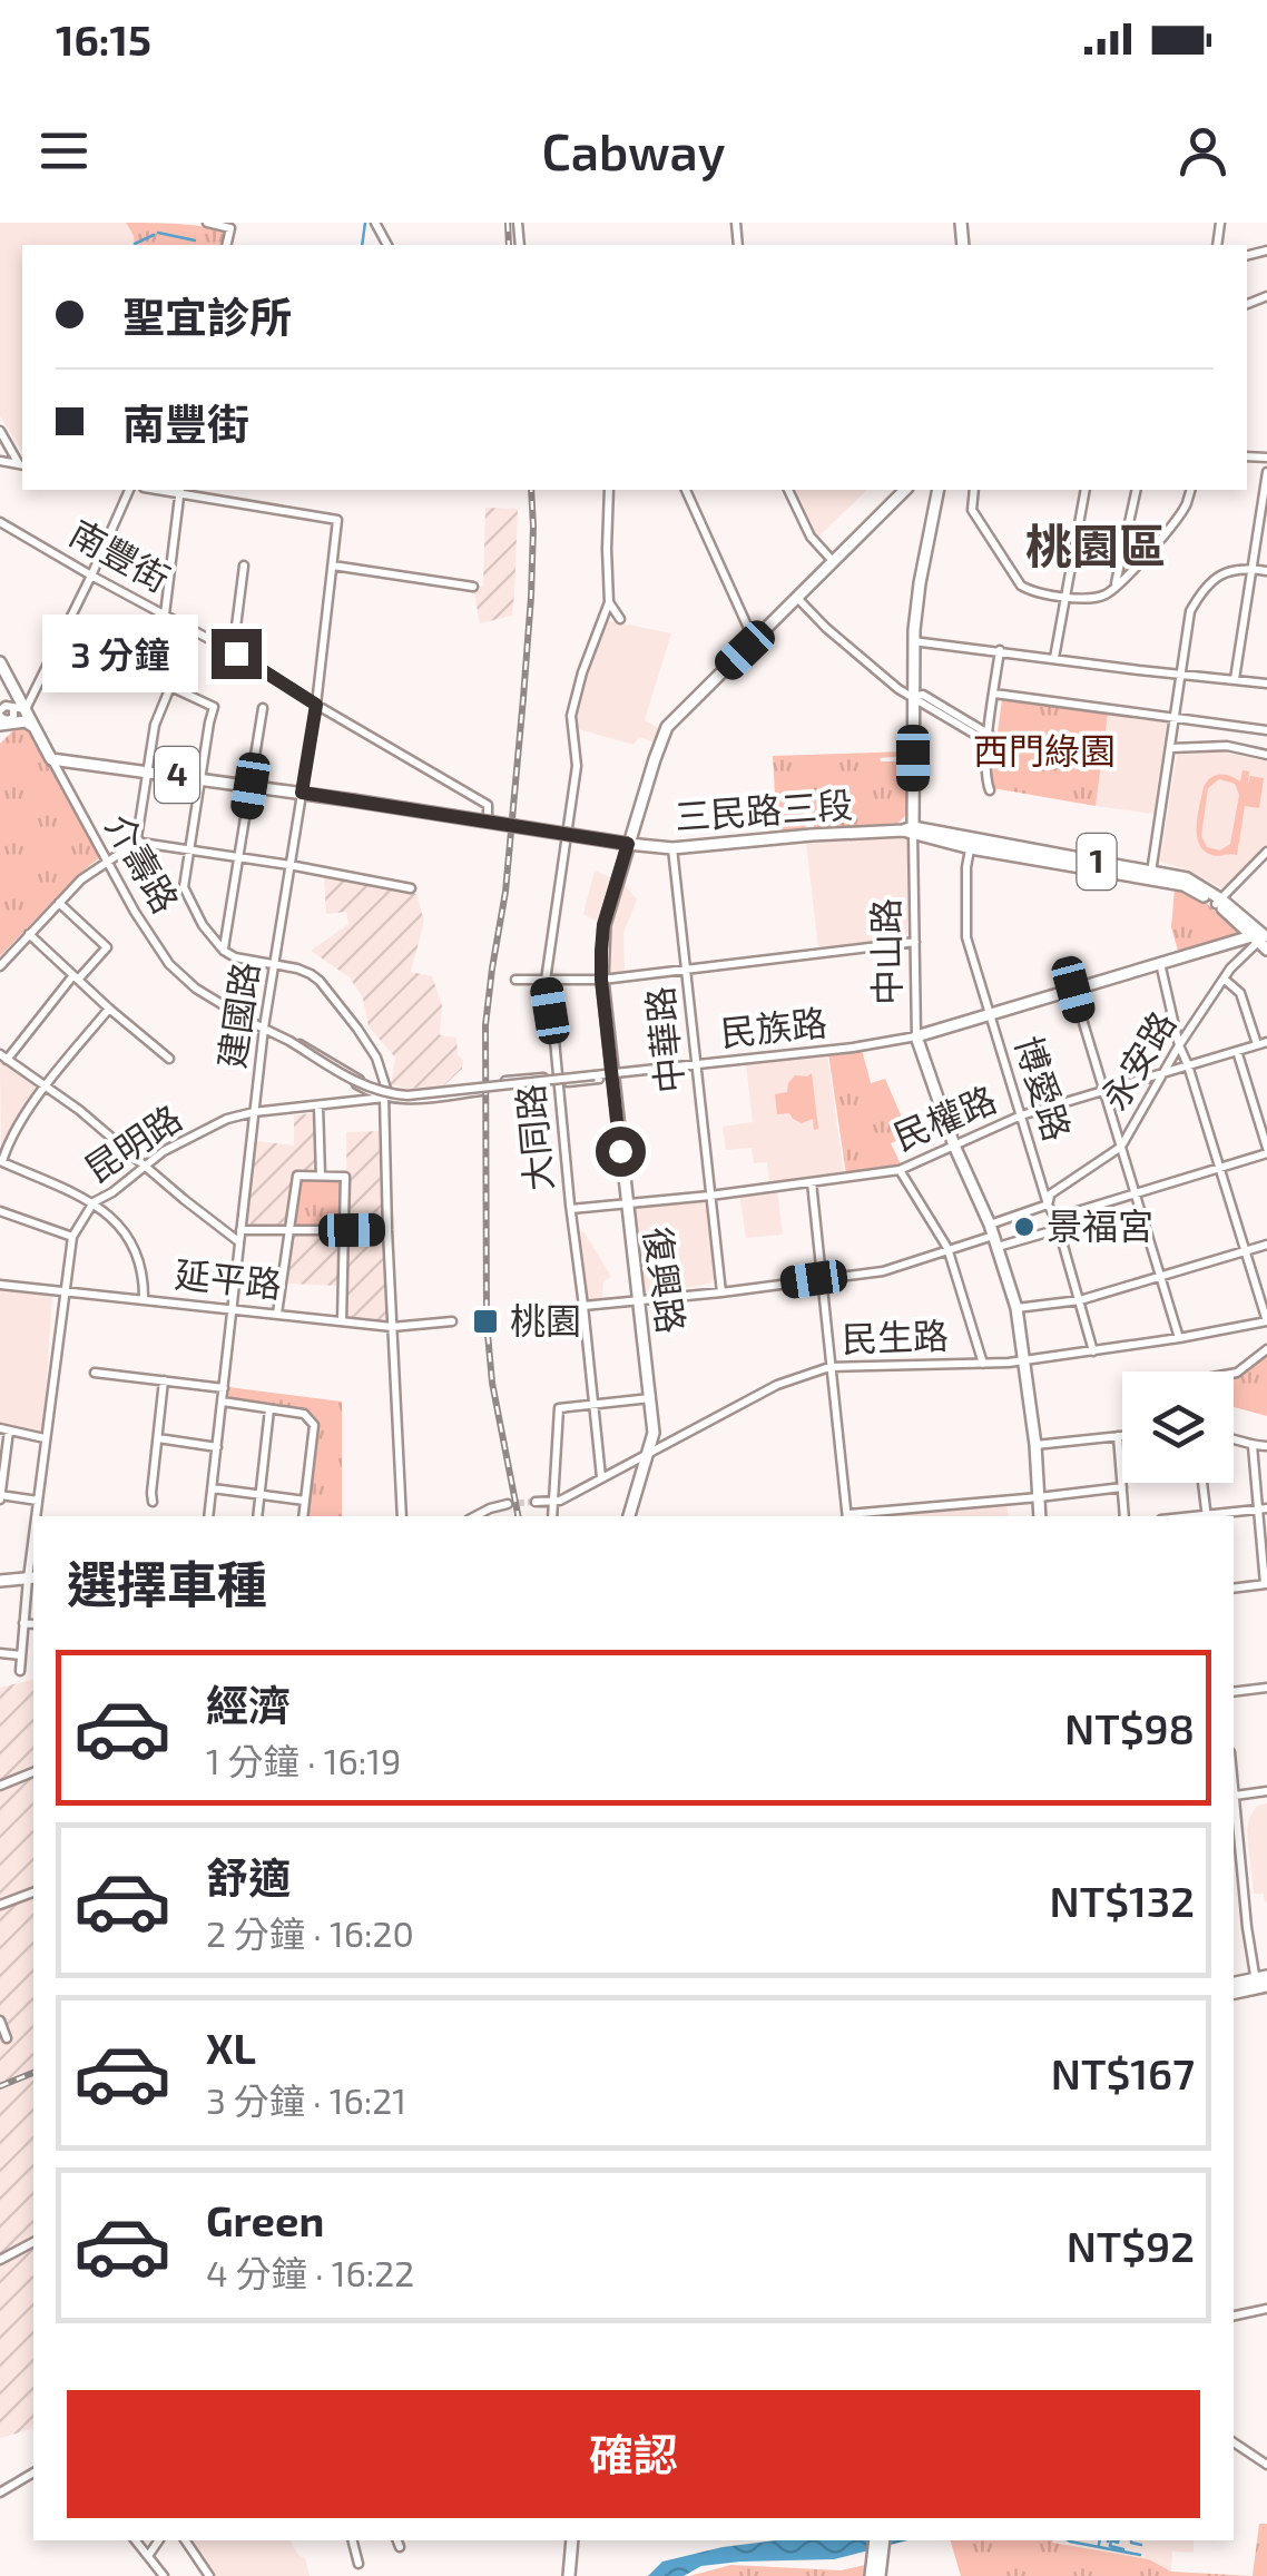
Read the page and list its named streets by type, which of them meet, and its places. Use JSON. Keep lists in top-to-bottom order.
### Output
{
  "streets": {
    "main road": [
      "4",
      "三民路三段",
      "1",
      "介壽路",
      "中山路",
      "民族路",
      "復興路"
    ],
    "street": [
      "南豐街",
      "建國路",
      "中華路",
      "永安路",
      "博愛路",
      "民權路",
      "大同路",
      "昆明路",
      "延平路",
      "民生路"
    ]
  },
  "crossings": [
    ["南豐街", "建國路"],
    ["4", "三民路三段"],
    ["4", "介壽路"],
    ["4", "建國路"],
    ["4", "復興路"],
    ["三民路三段", "中山路"],
    ["三民路三段", "民族路"],
    ["三民路三段", "中華路"],
    ["三民路三段", "永安路"],
    ["三民路三段", "博愛路"],
    ["三民路三段", "復興路"],
    ["介壽路", "建國路"],
    ["介壽路", "民族路"],
    ["介壽路", "昆明路"],
    ["中山路", "民族路"],
    ["中山路", "民權路"],
    ["中山路", "民生路"],
    ["建國路", "昆明路"],
    ["建國路", "延平路"],
    ["民族路", "中華路"],
    ["民族路", "永安路"],
    ["民族路", "博愛路"],
    ["民族路", "大同路"],
    ["民族路", "復興路"],
    ["中華路", "民權路"],
    ["永安路", "博愛路"],
    ["永安路", "民權路"],
    ["博愛路", "民權路"],
    ["博愛路", "民生路"],
    ["民權路", "大同路"],
    ["民權路", "復興路"],
    ["大同路", "民生路"],
    ["昆明路", "延平路"],
    ["復興路", "民生路"]
  ],
  "districts": ["桃園區"],
  "parks": ["西門綠園"],
  "places": {
    "other": ["景福宮"],
    "transit": ["桃園"]
  },
  "page": {
    "status": "16:15",
    "header": "Cabway",
    "banner": ["聖宜診所", "南豐街"],
    "bubble": "3 分鐘",
    "heading": "選擇車種",
    "list": [
      {
        "name": "經濟",
        "note": "1 分鐘 · 16:19",
        "value": "NT$98"
      },
      {
        "name": "舒適",
        "note": "2 分鐘 · 16:20",
        "value": "NT$132"
      },
      {
        "name": "XL",
        "note": "3 分鐘 · 16:21",
        "value": "NT$167"
      },
      {
        "name": "Green",
        "note": "4 分鐘 · 16:22",
        "value": "NT$92"
      }
    ],
    "buttons": "確認"
  }
}
